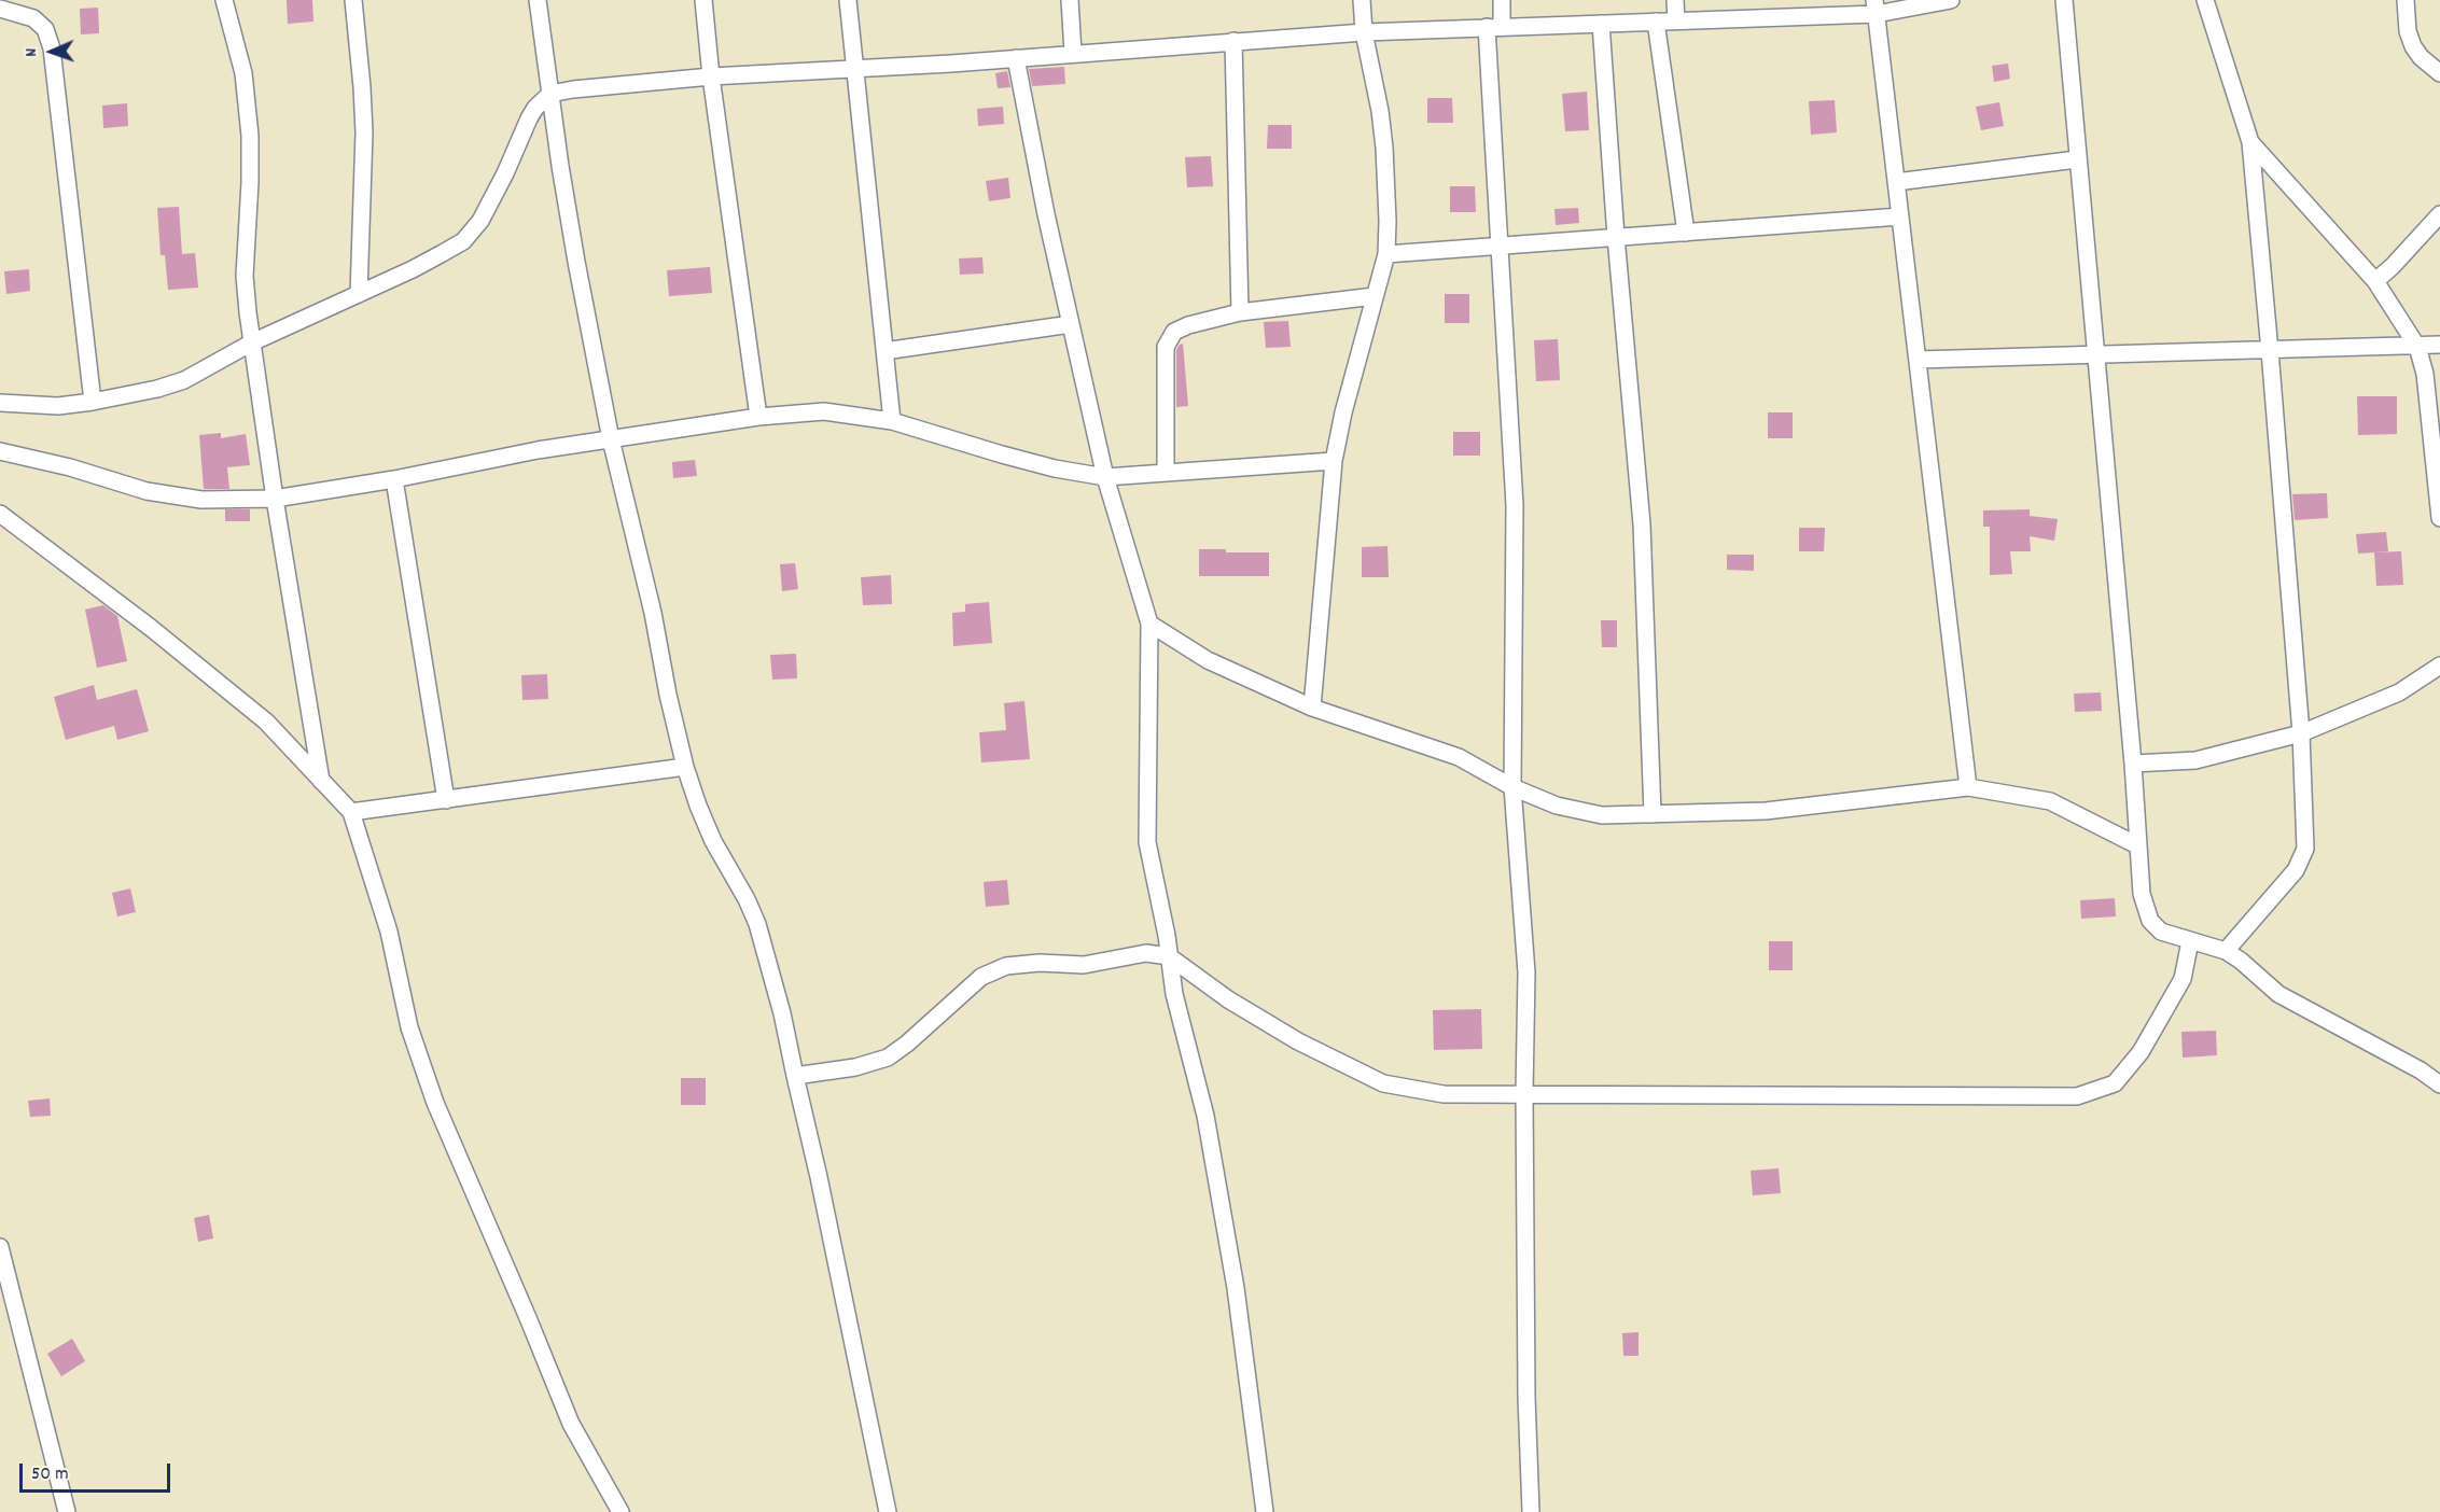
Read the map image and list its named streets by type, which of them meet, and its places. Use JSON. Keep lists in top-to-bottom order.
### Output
{
  "scale_bar": "50 m",
  "north": "left"
}
